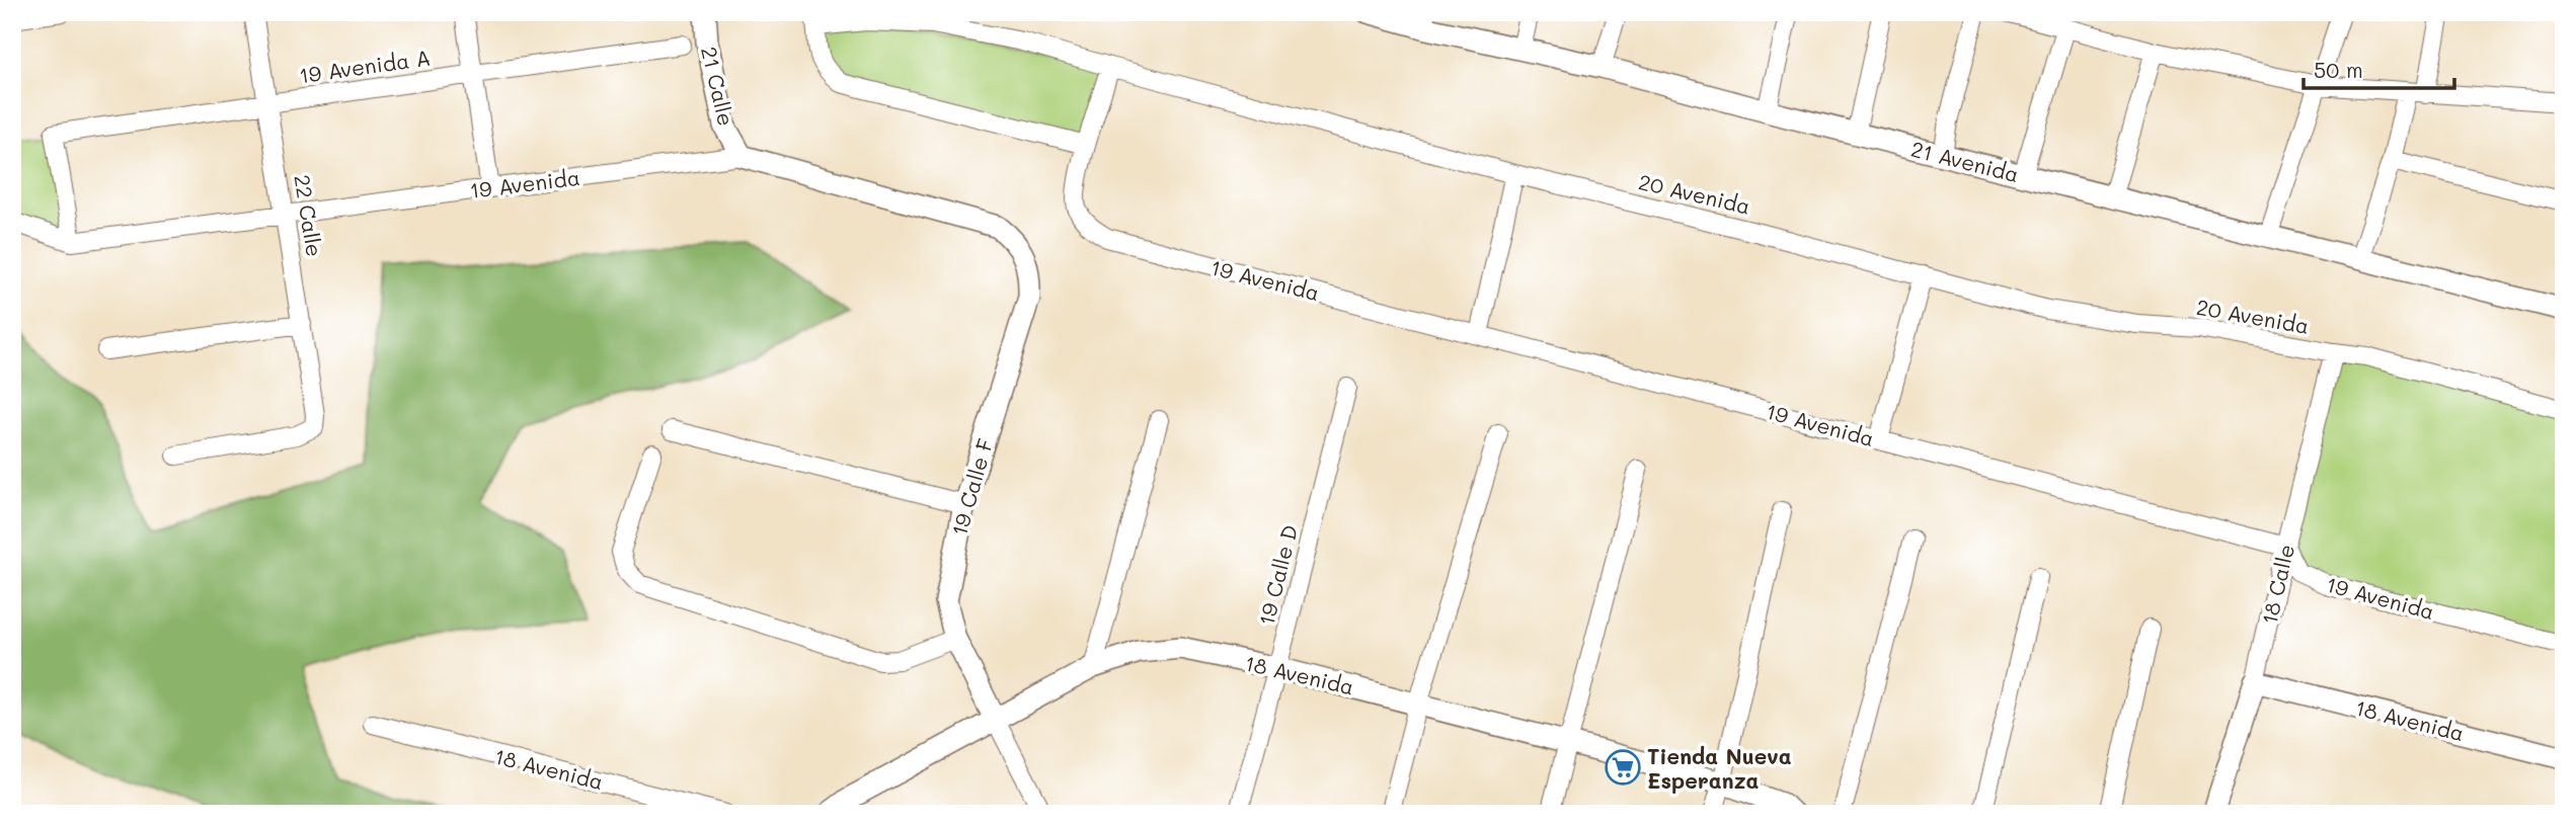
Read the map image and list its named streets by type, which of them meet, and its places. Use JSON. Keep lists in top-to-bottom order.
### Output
{
  "streets": {
    "street": [
      "19 Avenida A",
      "21 Calle",
      "21 Avenida",
      "19 Avenida",
      "20 Avenida",
      "22 Calle",
      "19 Calle F",
      "19 Calle D",
      "18 Calle",
      "18 Avenida"
    ]
  },
  "crossings": [
    ["19 Avenida A", "19 Avenida"],
    ["19 Avenida A", "22 Calle"],
    ["21 Calle", "19 Avenida"],
    ["19 Avenida", "22 Calle"],
    ["19 Avenida", "19 Calle F"],
    ["19 Avenida", "18 Calle"],
    ["20 Avenida", "18 Calle"],
    ["19 Calle F", "18 Avenida"],
    ["19 Calle D", "18 Avenida"],
    ["18 Calle", "18 Avenida"]
  ],
  "places": {
    "supermarket": ["Tienda Nueva Esperanza"]
  },
  "scale_bar": "50 m"
}
